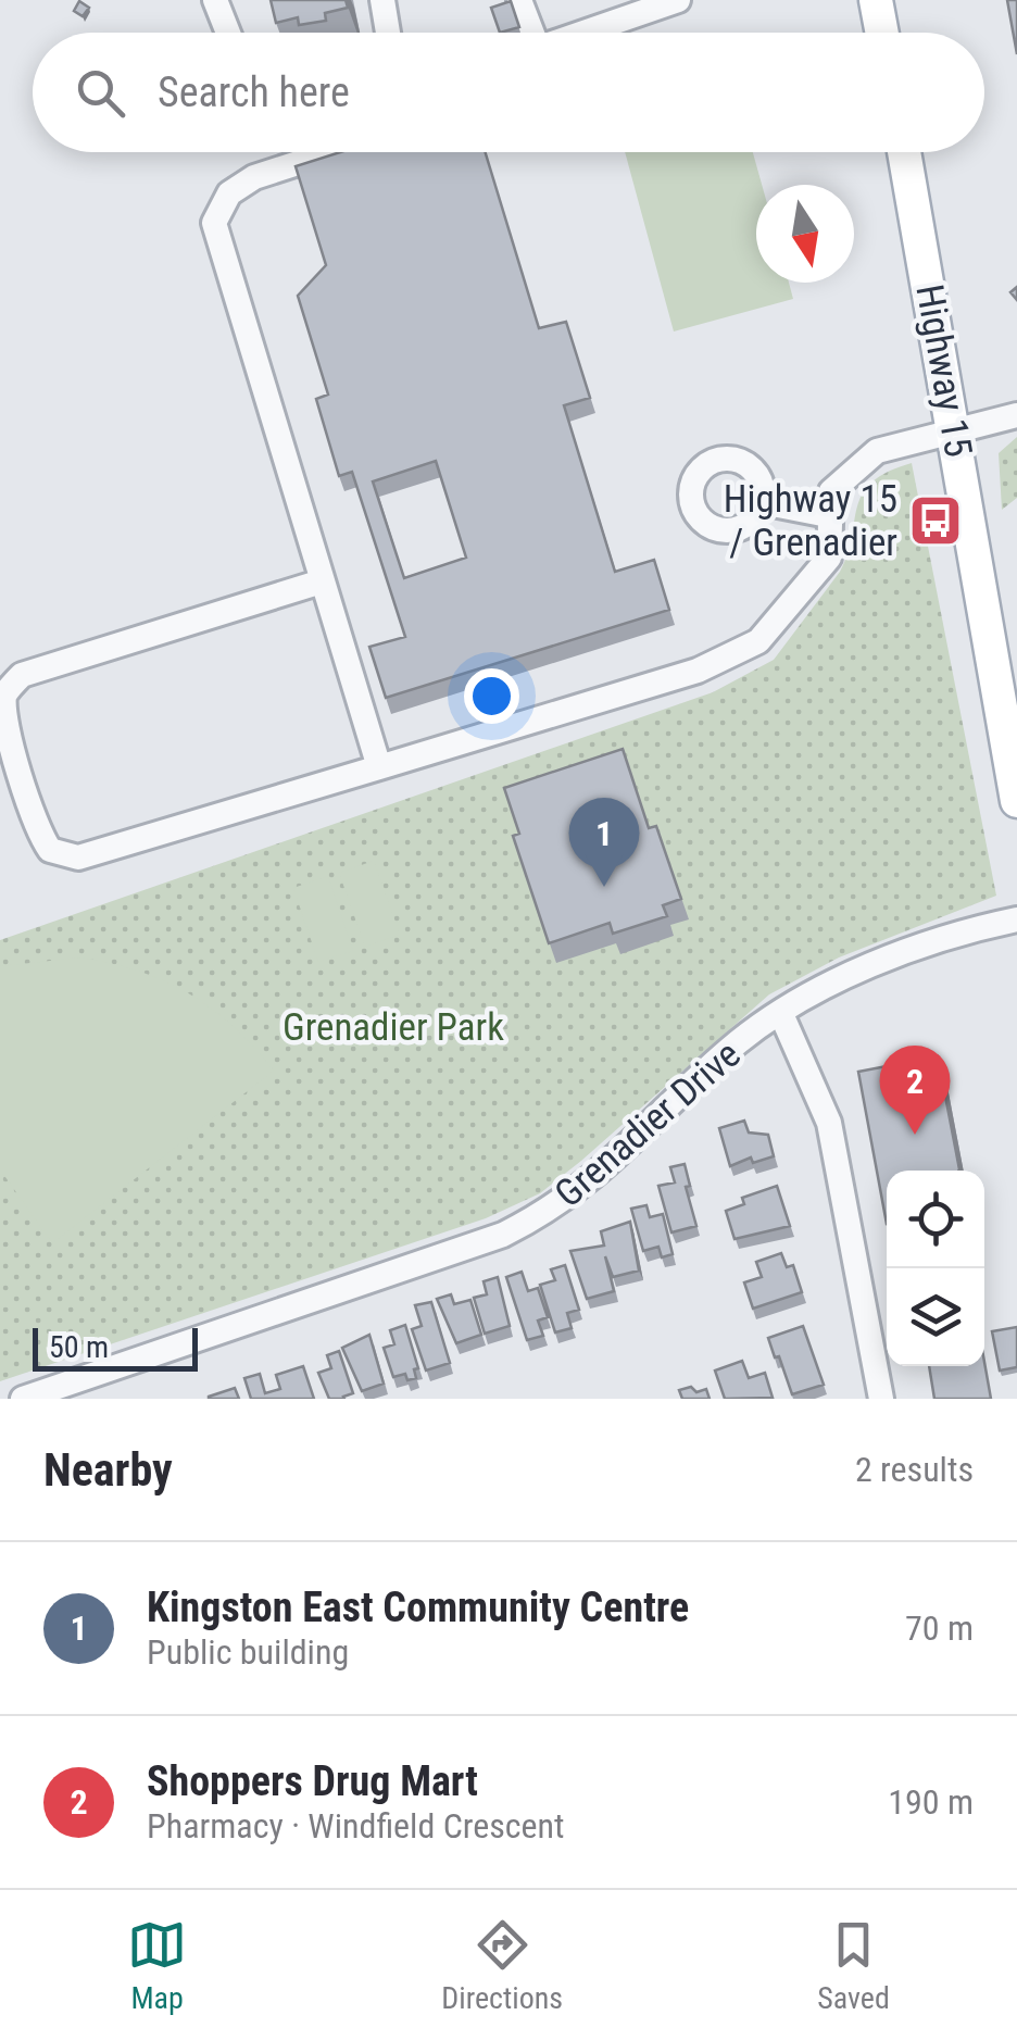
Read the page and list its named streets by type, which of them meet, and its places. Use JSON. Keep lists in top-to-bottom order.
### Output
{
  "streets": {
    "main road": ["Highway 15"],
    "street": ["Grenadier Drive"]
  },
  "parks": ["Grenadier Park"],
  "places": {
    "bus stop": ["Highway 15 / Grenadier"]
  },
  "scale_bar": "50 m",
  "north": "bottom",
  "page": {
    "search": "Search here",
    "pins": ["1", "2"],
    "scale": "50 m",
    "heading": ["Nearby", "2 results"],
    "list": [
      {
        "mark": "1",
        "name": "Kingston East Community Centre",
        "note": "Public building",
        "value": "70 m"
      },
      {
        "mark": "2",
        "name": "Shoppers Drug Mart",
        "note": "Pharmacy · Windfield Crescent",
        "value": "190 m"
      }
    ],
    "nav": ["Map", "Directions", "Saved"]
  }
}
